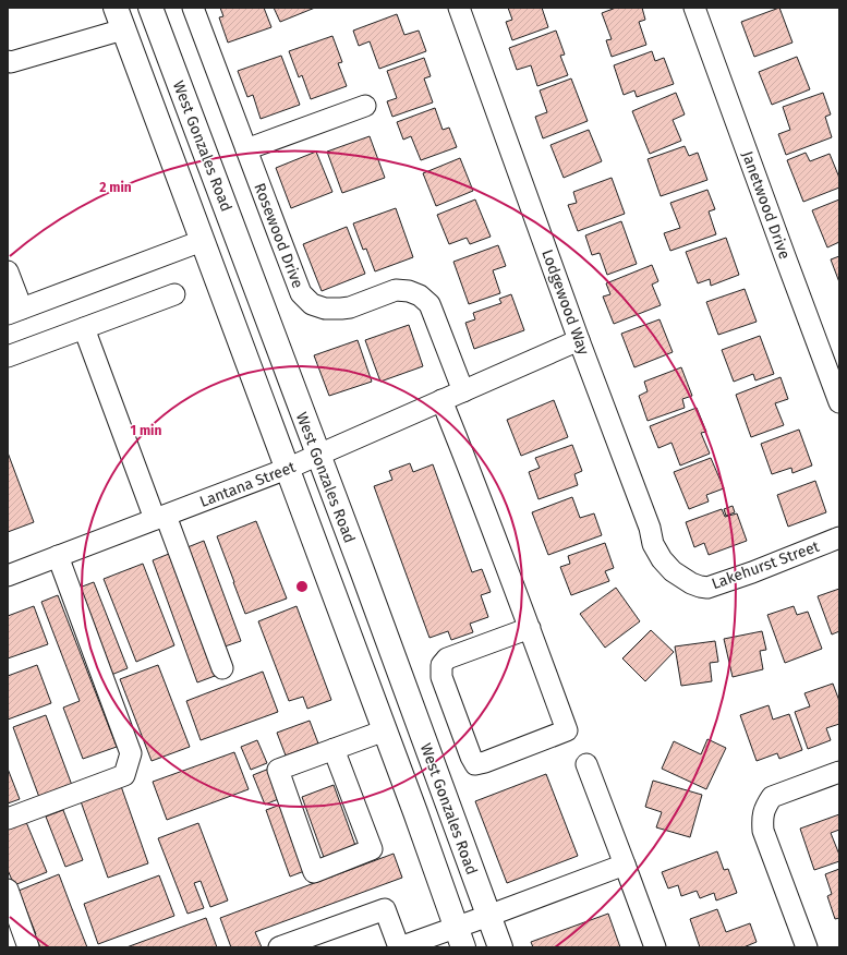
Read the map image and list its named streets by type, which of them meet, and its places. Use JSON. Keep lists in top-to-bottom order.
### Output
{
  "streets": {
    "main road": ["West Gonzales Road"],
    "street": [
      "Janetwood Drive",
      "Rosewood Drive",
      "Lodgewood Way",
      "Lantana Street",
      "Lakehurst Street"
    ]
  },
  "crossings": [
    ["West Gonzales Road", "Lantana Street"],
    ["Rosewood Drive", "Lantana Street"],
    ["Lodgewood Way", "Lantana Street"],
    ["Lodgewood Way", "Lakehurst Street"]
  ],
  "rings": ["2 min", "1 min"]
}
